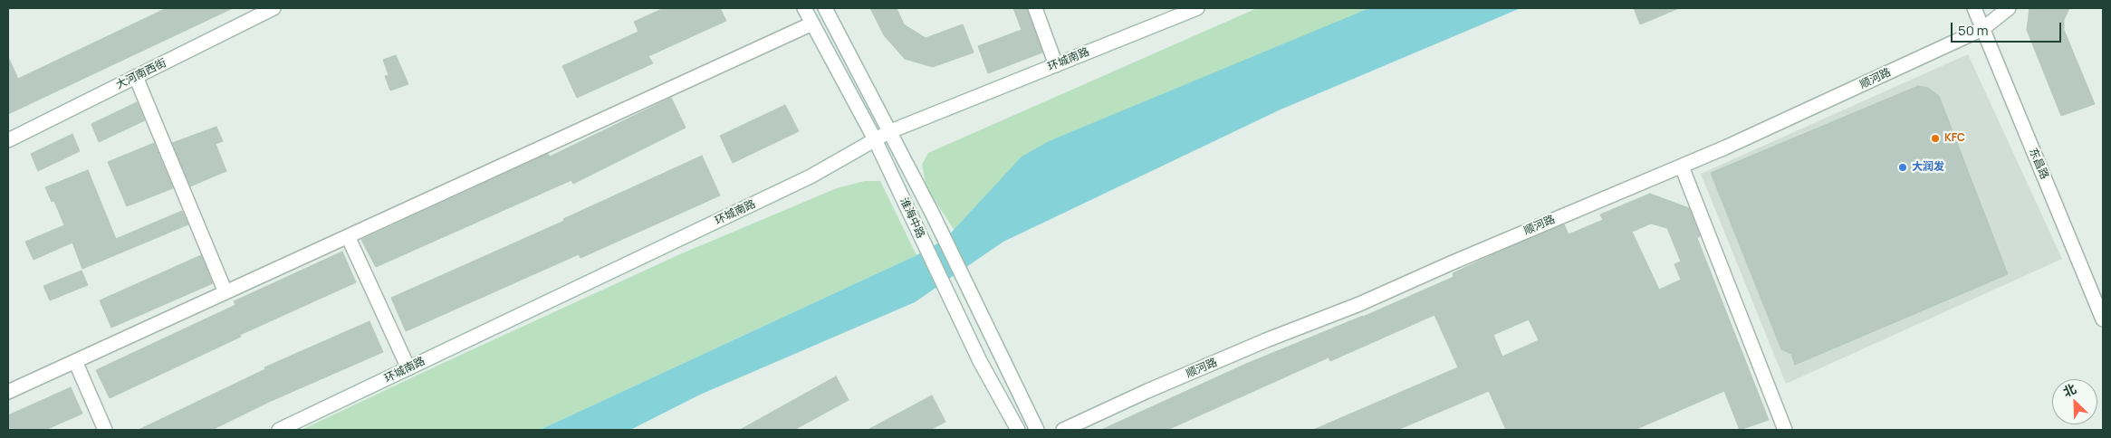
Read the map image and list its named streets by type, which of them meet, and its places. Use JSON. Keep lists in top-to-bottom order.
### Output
{
  "streets": {
    "street": [
      "环城南路",
      "大河南西街",
      "顺河路",
      "东昌路",
      "淮海中路"
    ]
  },
  "crossings": [
    ["环城南路", "淮海中路"],
    ["顺河路", "东昌路"]
  ],
  "places": ["KFC", "大润发"],
  "scale_bar": "50 m",
  "north": "top left"
}
